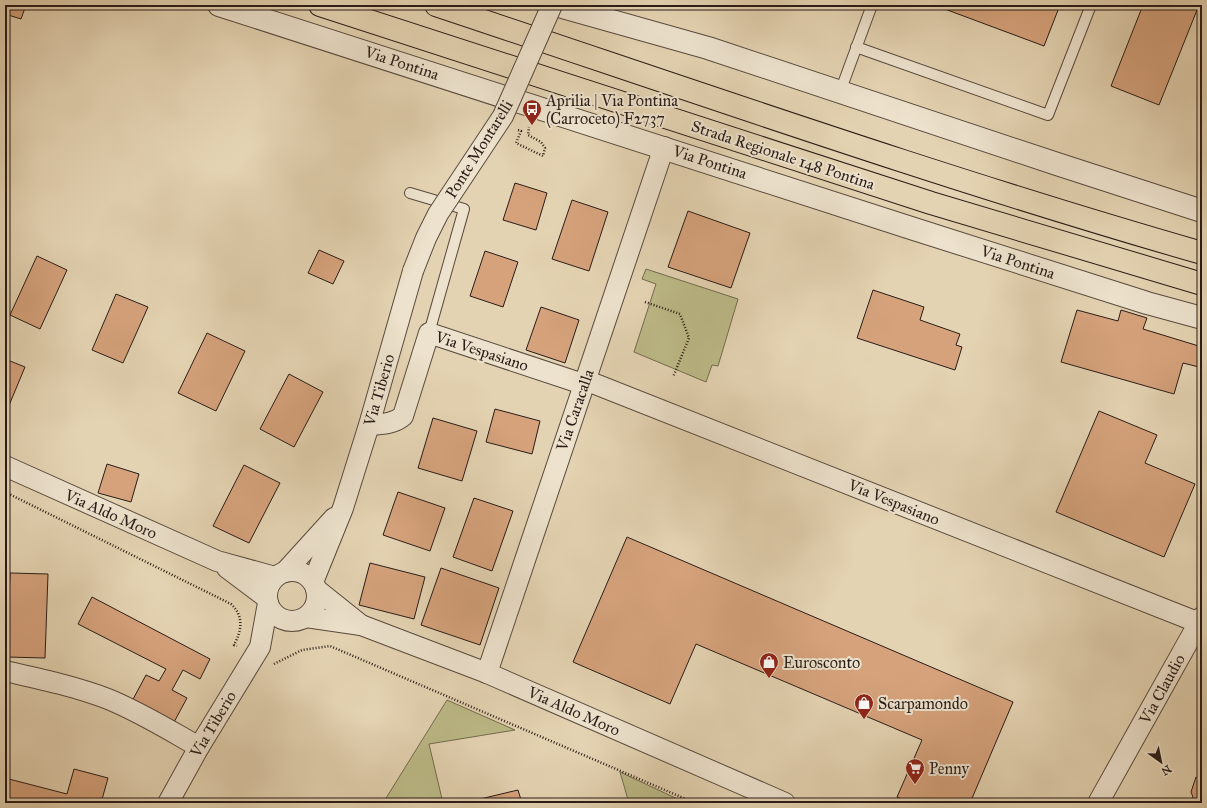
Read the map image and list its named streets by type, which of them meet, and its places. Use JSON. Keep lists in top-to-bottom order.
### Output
{
  "streets": {
    "highway": ["Strada Regionale 148 Pontina"],
    "street": [
      "Via Pontina",
      "Ponte Montarelli",
      "Via Vespasiano",
      "Via Tiberio",
      "Via Caracalla",
      "Via Aldo Moro",
      "Via Claudio"
    ]
  },
  "crossings": [
    ["Via Pontina", "Via Caracalla"],
    ["Ponte Montarelli", "Via Tiberio"],
    ["Via Vespasiano", "Via Tiberio"],
    ["Via Vespasiano", "Via Caracalla"],
    ["Via Vespasiano", "Via Claudio"],
    ["Via Tiberio", "Via Aldo Moro"],
    ["Via Caracalla", "Via Aldo Moro"]
  ],
  "places": {
    "bus stop": ["Aprilia | Via Pontina (Carroceto) F2737"],
    "shop": ["Eurosconto", "Scarpamondo"],
    "supermarket": ["Penny"]
  },
  "north": "bottom right"
}
